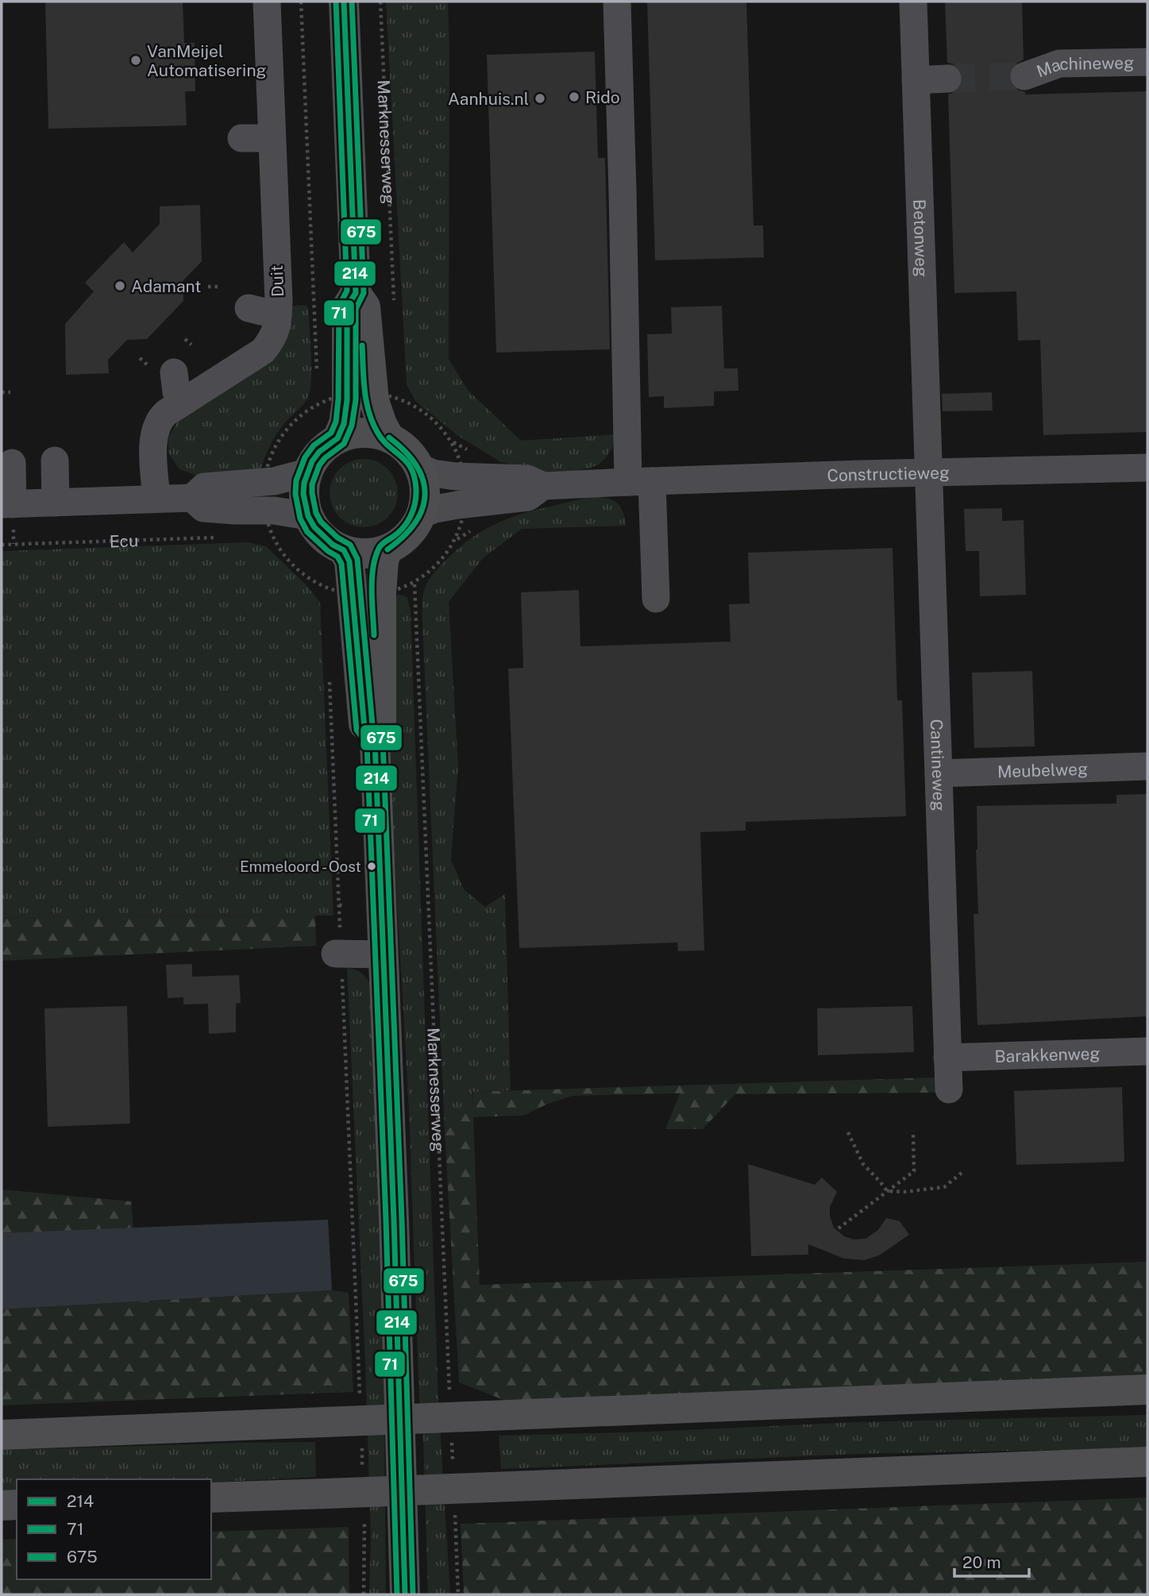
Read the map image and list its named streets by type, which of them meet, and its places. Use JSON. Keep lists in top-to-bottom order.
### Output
{
  "streets": {
    "street": [
      "Machineweg",
      "Betonweg",
      "Duit",
      "Constructieweg",
      "Cantineweg",
      "Meubelweg",
      "Barakkenweg"
    ],
    "path": ["Marknesserweg", "Ecu"]
  },
  "crossings": [
    ["Betonweg", "Constructieweg"],
    ["Betonweg", "Cantineweg"],
    ["Constructieweg", "Cantineweg"],
    ["Cantineweg", "Meubelweg"],
    ["Cantineweg", "Barakkenweg"]
  ],
  "places": [
    "VanMeijel Automatisering",
    "Rido",
    "Aanhuis.nl",
    "Adamant",
    "Emmeloord - Oost"
  ],
  "lines": ["transit line 214", "transit line 71", "transit line 675"],
  "legend": ["214", "71", "675"],
  "scale_bar": "20 m"
}
